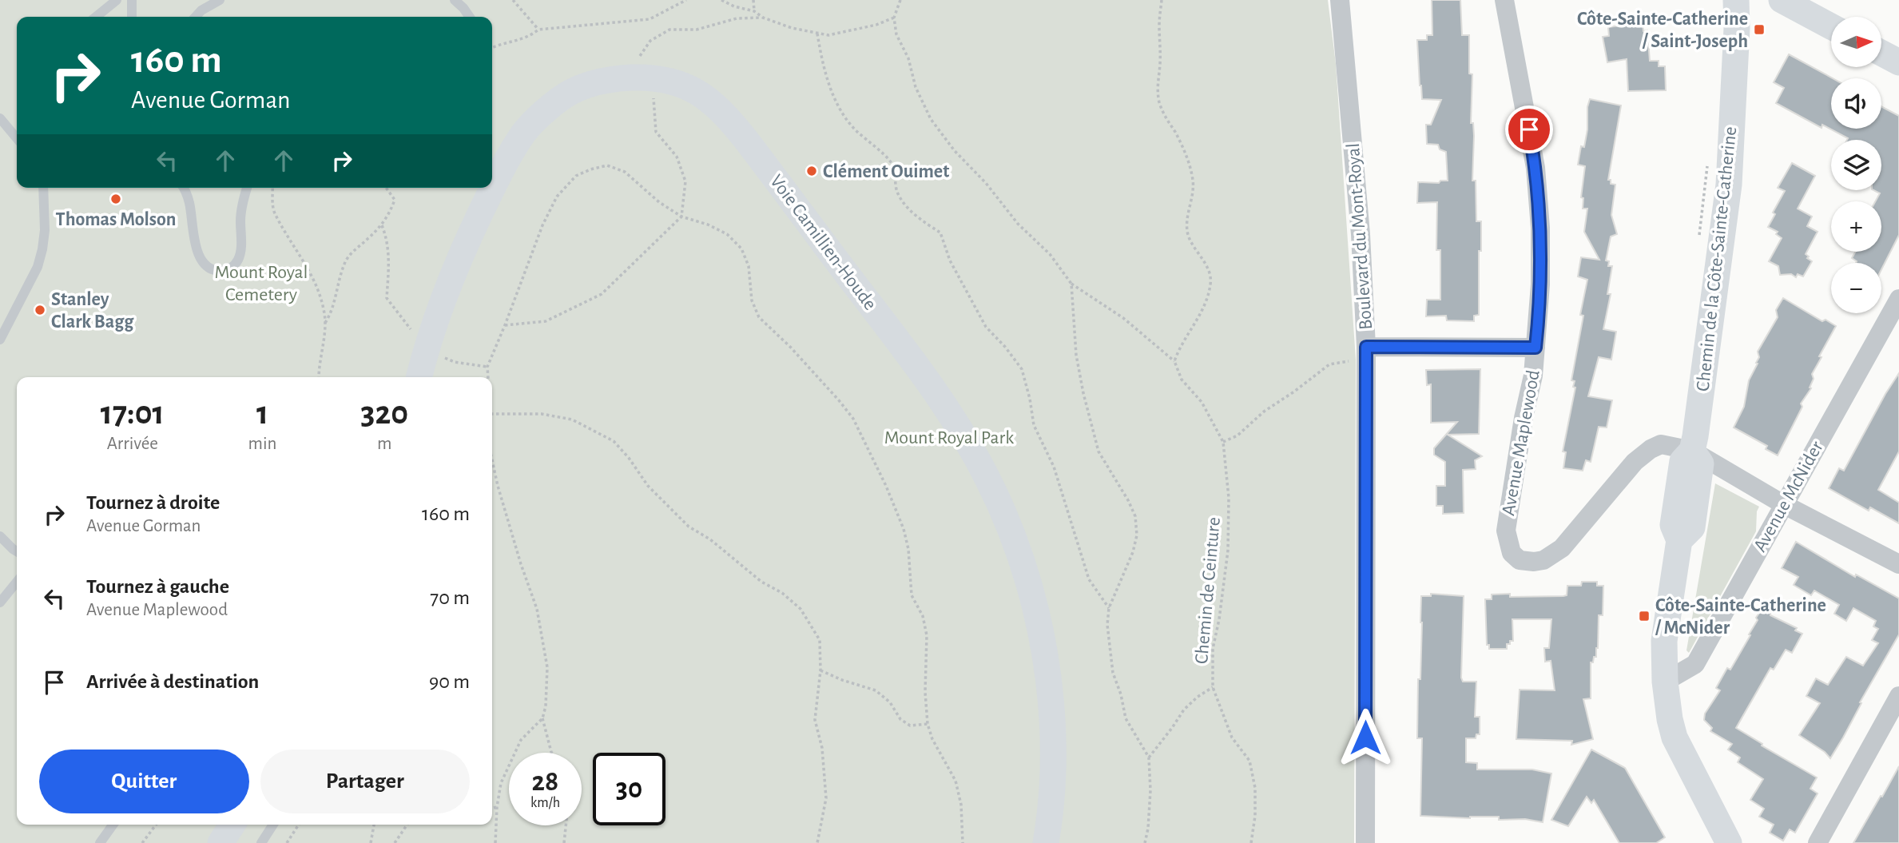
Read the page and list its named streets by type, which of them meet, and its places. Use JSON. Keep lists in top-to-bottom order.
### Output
{
  "streets": {
    "street": [
      "Boulevard du Mont-Royal",
      "Voie Camillien-Houde",
      "Chemin de la Côte-Sainte-Catherine",
      "Avenue Maplewood",
      "Avenue McNider"
    ],
    "path": ["Chemin de Ceinture"]
  },
  "crossings": [
    ["Chemin de la Côte-Sainte-Catherine", "Avenue Maplewood"],
    ["Chemin de la Côte-Sainte-Catherine", "Avenue McNider"]
  ],
  "parks": ["Mount Royal Cemetery", "Mount Royal Park"],
  "places": {
    "transit": ["Côte-Sainte-Catherine / Saint-Joseph", "Côte-Sainte-Catherine / McNider"],
    "other": ["Clément Ouimet", "Thomas Molson", "Stanley Clark Bagg"]
  },
  "north": "right",
  "page": {
    "map_buttons": ["+", "−"],
    "turn": ["160 m", "Avenue Gorman"],
    "eta": [
      "17:01",
      "Arrivée",
      "1",
      "min",
      "320",
      "m"
    ],
    "list": [
      {
        "name": "Tournez à droite",
        "note": "Avenue Gorman",
        "value": "160 m"
      },
      {
        "name": "Tournez à gauche",
        "note": "Avenue Maplewood",
        "value": "70 m"
      },
      {
        "name": "Arrivée à destination",
        "value": "90 m"
      }
    ],
    "buttons": ["Quitter", "Partager"],
    "speed": "28 km/h",
    "limit": "30"
  }
}
